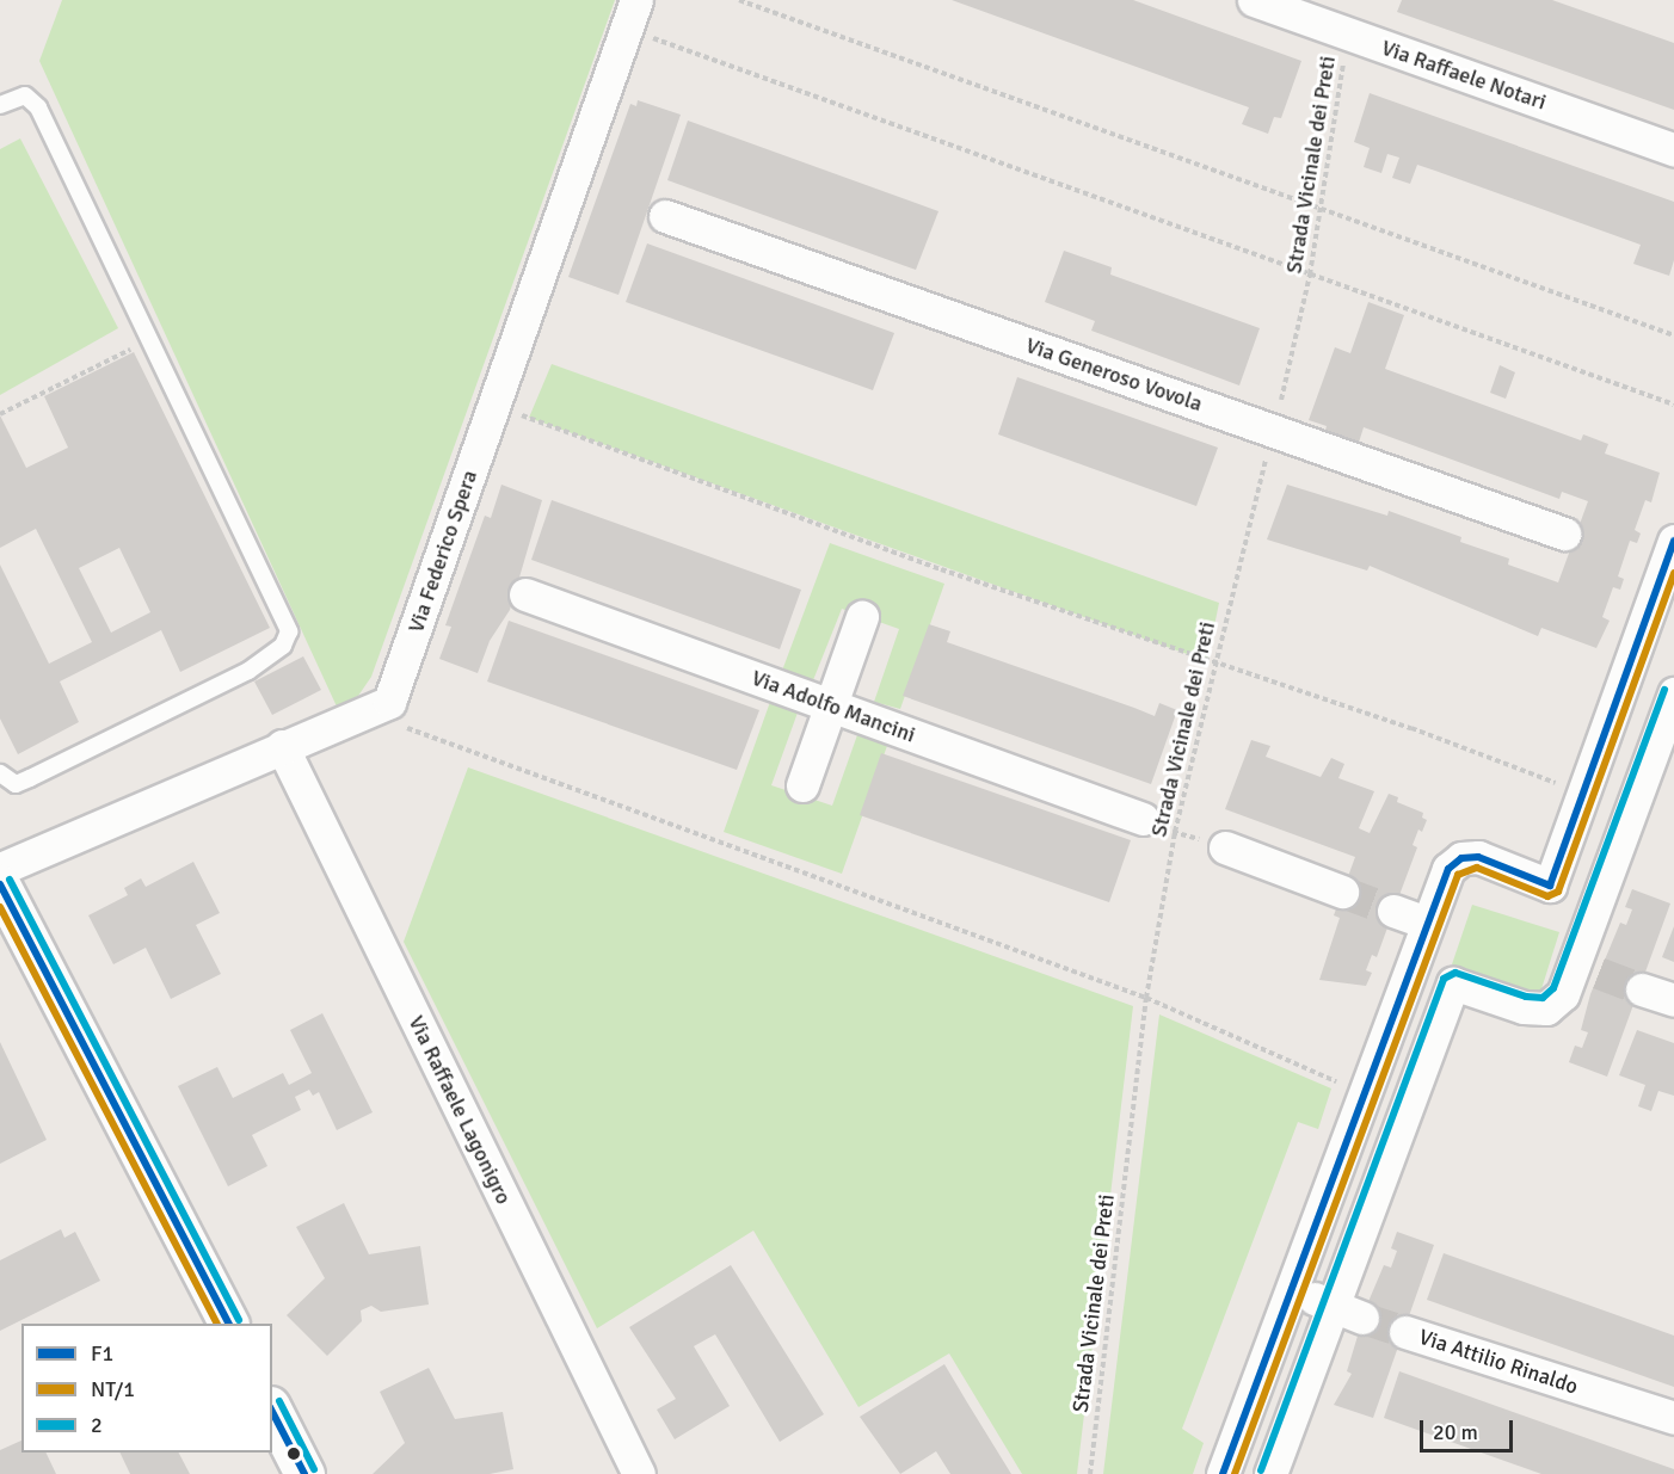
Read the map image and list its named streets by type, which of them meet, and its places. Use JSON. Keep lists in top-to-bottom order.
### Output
{
  "streets": {
    "street": [
      "Via Raffaele Notari",
      "Via Generoso Vovola",
      "Via Federico Spera",
      "Via Adolfo Mancini",
      "Via Raffaele Lagonigro",
      "Via Attilio Rinaldo"
    ],
    "path": ["Strada Vicinale dei Preti"]
  },
  "crossings": [
    ["Via Raffaele Notari", "Strada Vicinale dei Preti"],
    ["Strada Vicinale dei Preti", "Via Generoso Vovola"],
    ["Via Federico Spera", "Via Raffaele Lagonigro"]
  ],
  "lines": ["transit line F1", "transit line NT/1", "transit line 2"],
  "legend": ["F1", "NT/1", "2"],
  "scale_bar": "20 m"
}
